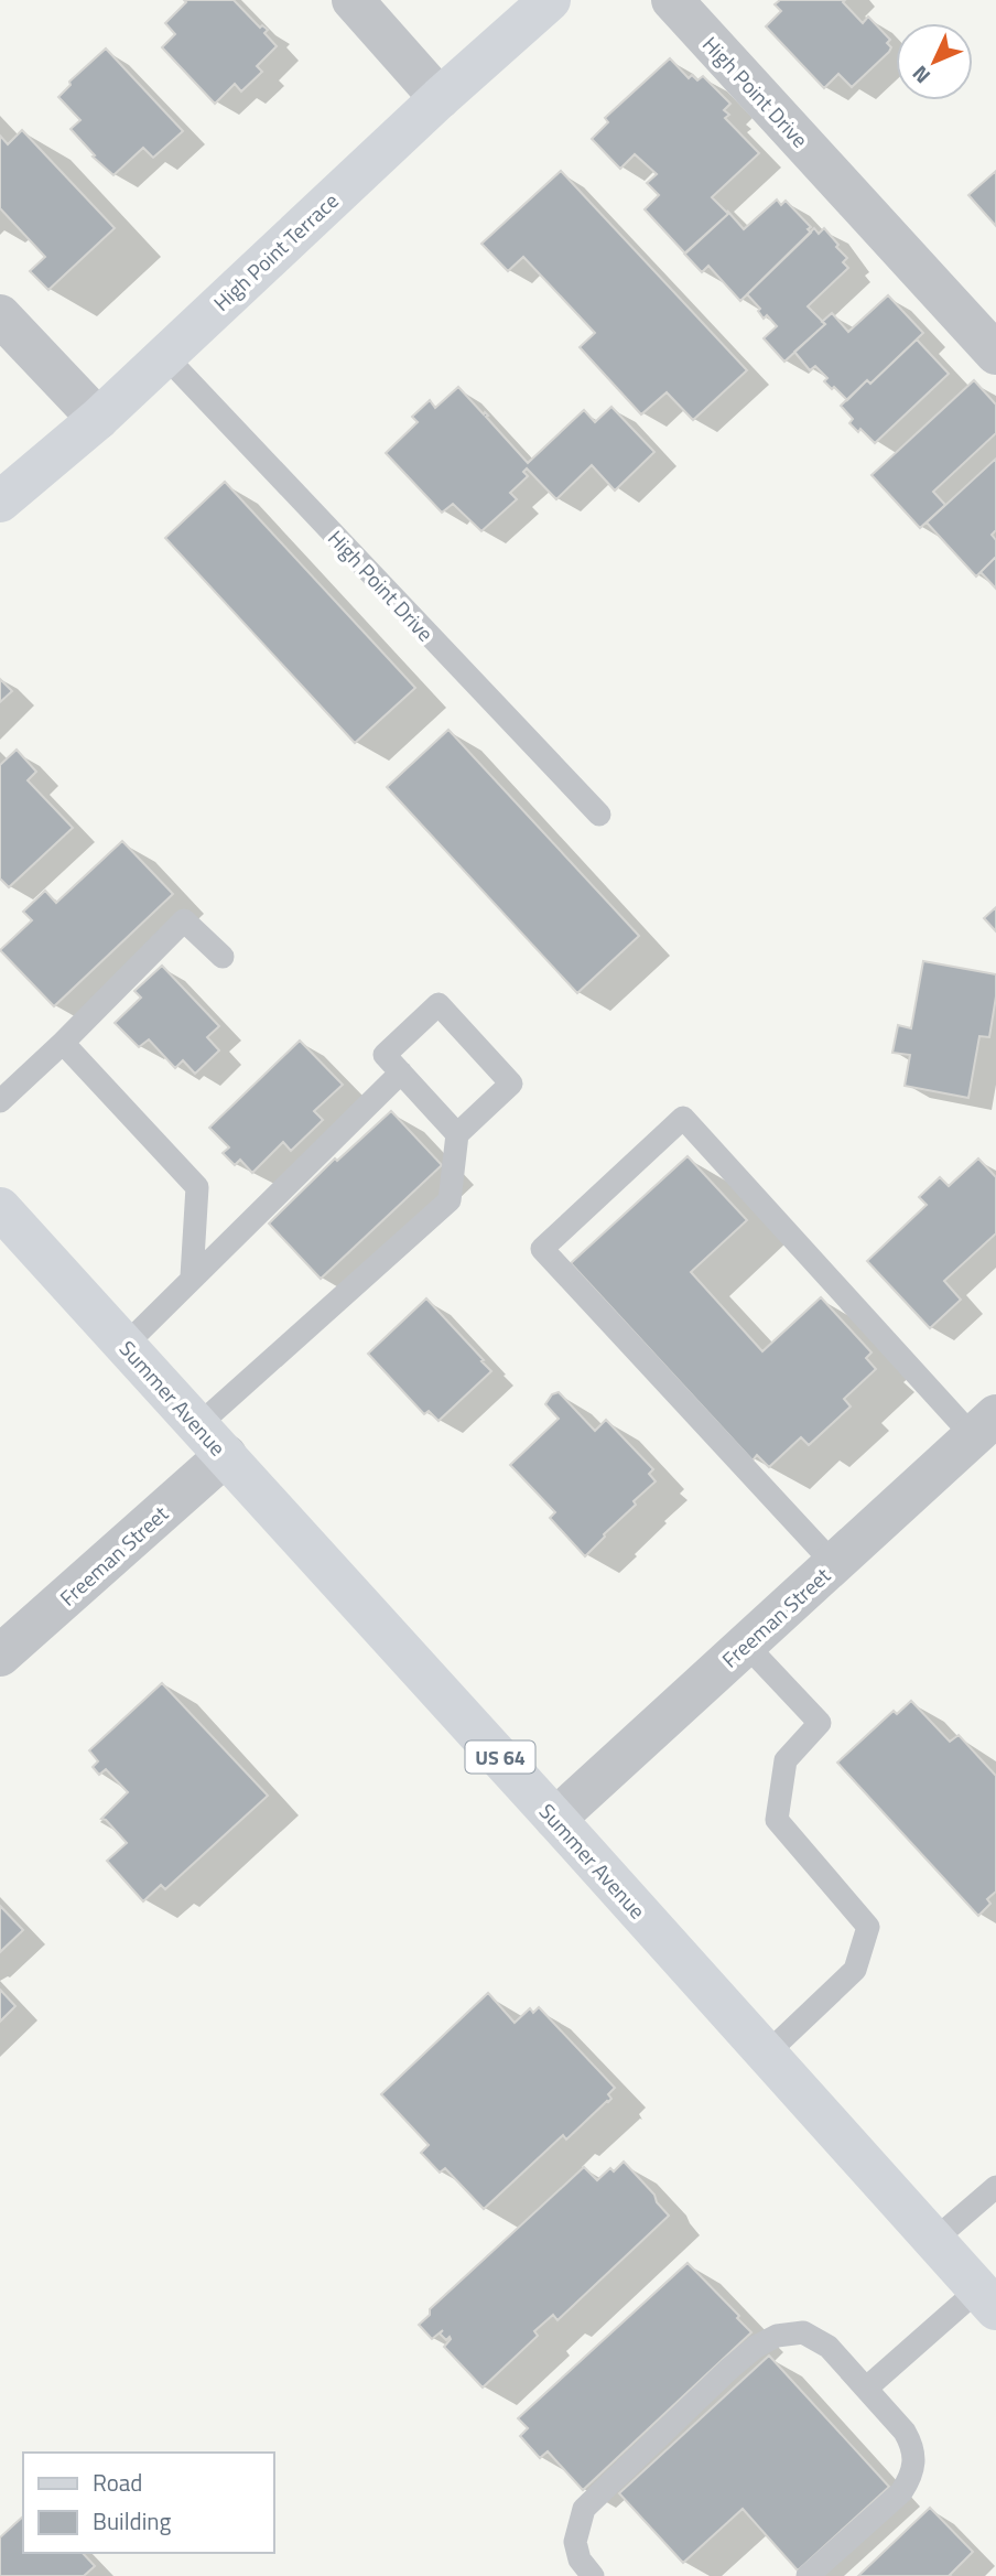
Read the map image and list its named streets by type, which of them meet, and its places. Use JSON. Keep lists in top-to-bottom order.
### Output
{
  "streets": {
    "main road": ["High Point Terrace", "Summer Avenue", "US 64"],
    "street": ["High Point Drive", "Freeman Street"]
  },
  "crossings": [
    ["High Point Drive", "High Point Terrace"],
    ["Summer Avenue", "Freeman Street"]
  ],
  "legend": ["Road", "Building"],
  "north": "bottom left"
}
